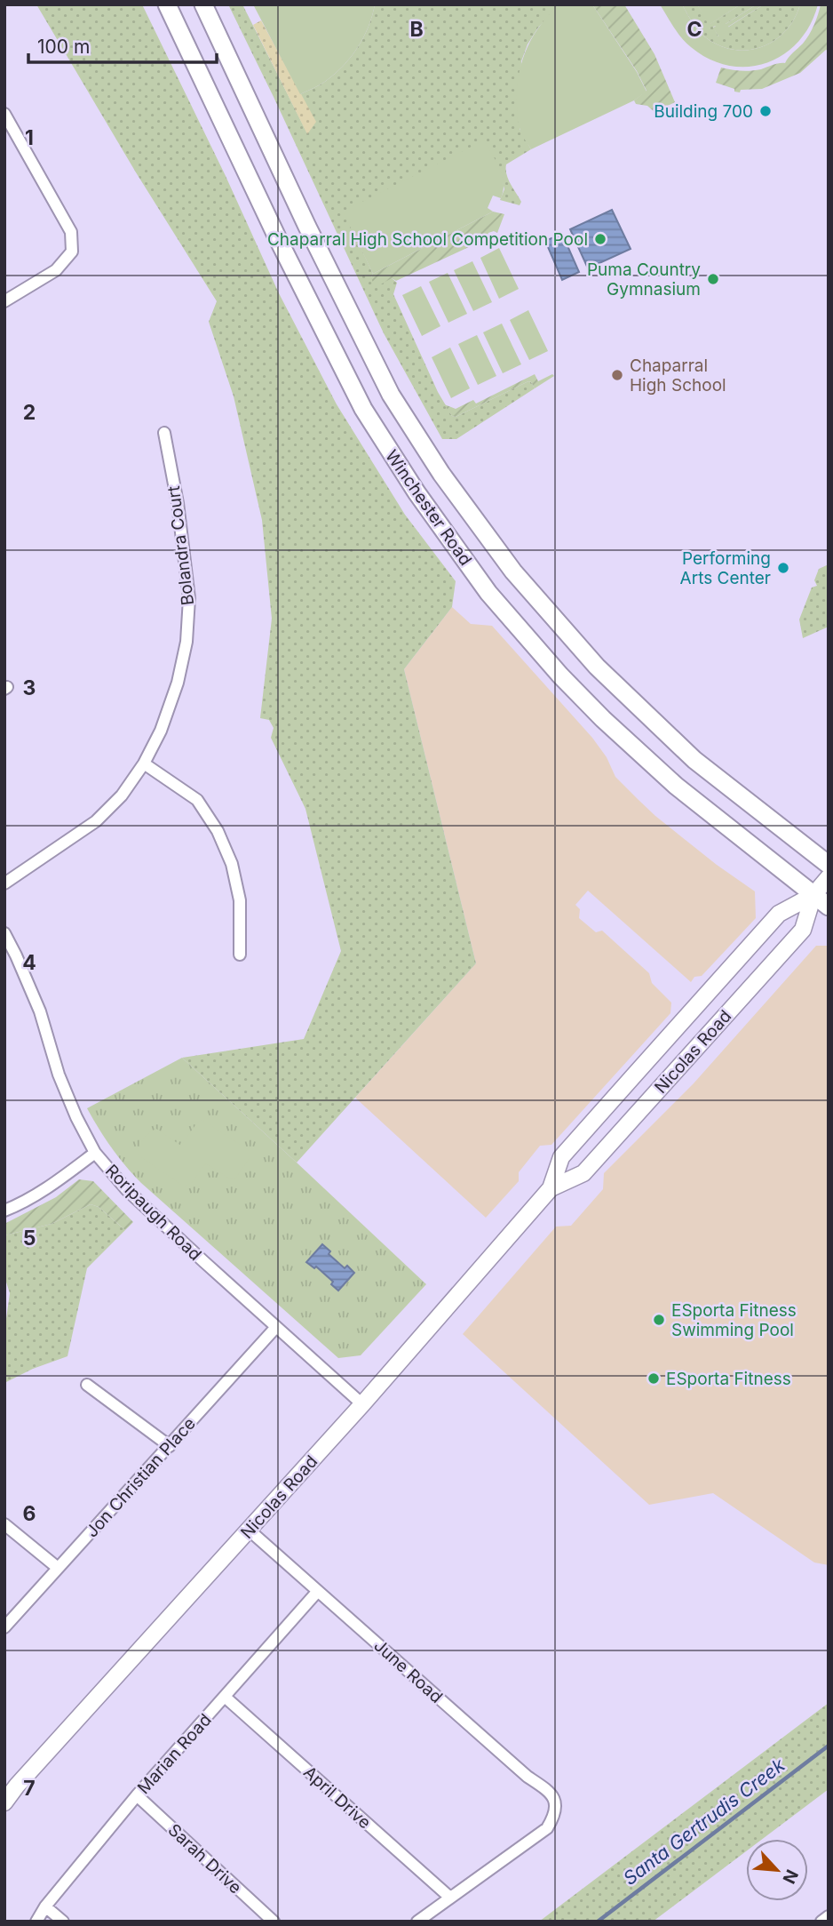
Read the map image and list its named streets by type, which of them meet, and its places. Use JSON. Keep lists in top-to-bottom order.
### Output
{
  "streets": {
    "main road": ["Winchester Road", "Nicolas Road"],
    "street": [
      "Bolandra Court",
      "Roripaugh Road",
      "Jon Christian Place",
      "June Road",
      "Marian Road",
      "April Drive",
      "Sarah Drive"
    ]
  },
  "crossings": [
    ["Winchester Road", "Nicolas Road"],
    ["Nicolas Road", "Roripaugh Road"],
    ["Nicolas Road", "June Road"],
    ["Roripaugh Road", "Jon Christian Place"],
    ["June Road", "Marian Road"],
    ["June Road", "April Drive"],
    ["Marian Road", "April Drive"],
    ["Marian Road", "Sarah Drive"]
  ],
  "water": ["Santa Gertrudis Creek"],
  "places": [
    "Building 700",
    "Chaparral High School Competition Pool",
    "Puma Country Gymnasium",
    "Chaparral High School",
    "Performing Arts Center",
    "ESporta Fitness Swimming Pool",
    "ESporta Fitness"
  ],
  "scale_bar": "100 m",
  "north": "bottom right",
  "grid": {
    "columns": ["B", "C"],
    "rows": [
      "1",
      "2",
      "3",
      "4",
      "5",
      "6",
      "7"
    ]
  }
}
